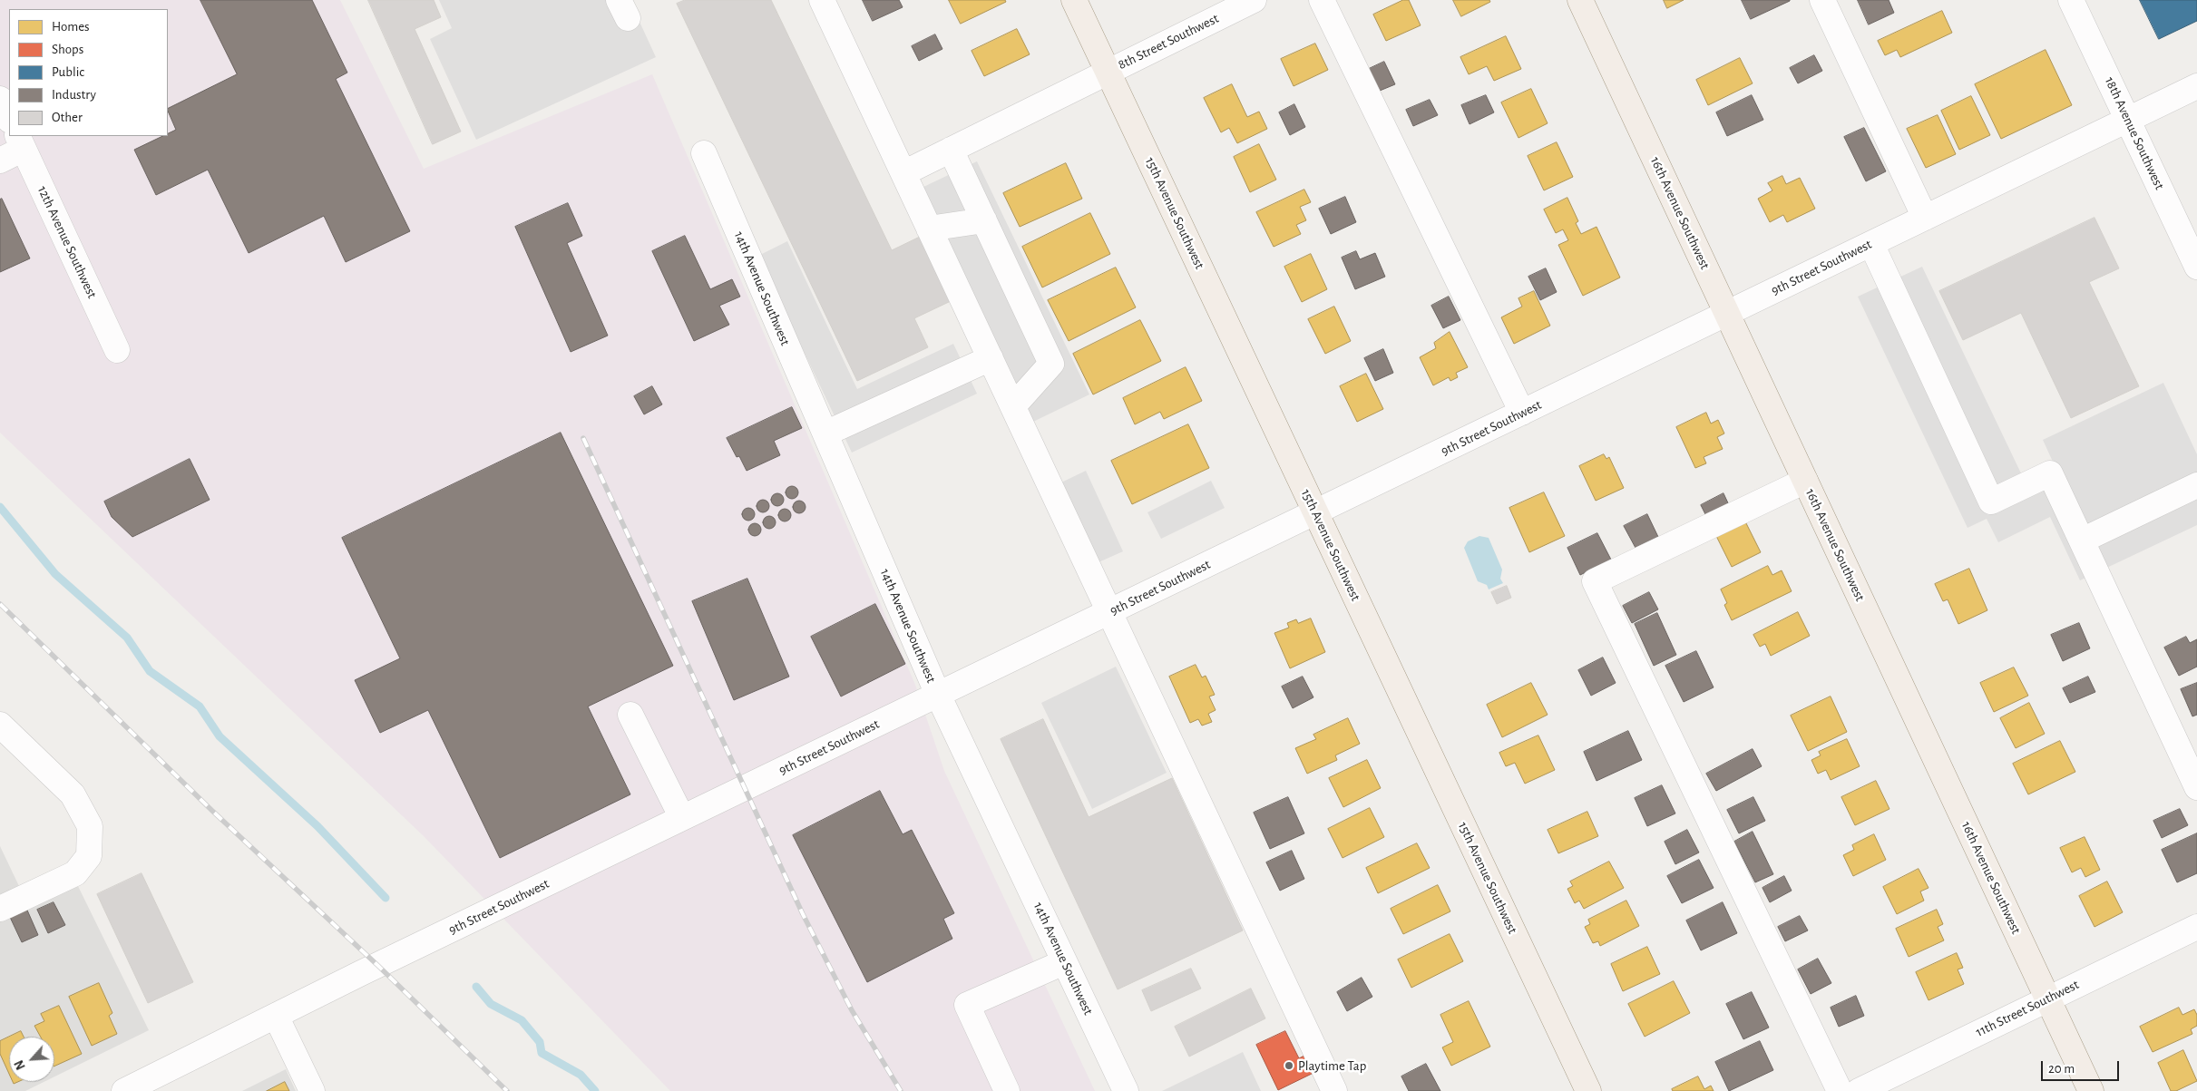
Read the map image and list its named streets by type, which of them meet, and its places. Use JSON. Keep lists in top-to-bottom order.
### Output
{
  "streets": {
    "main road": ["15th Avenue Southwest", "16th Avenue Southwest"],
    "street": [
      "8th Street Southwest",
      "18th Avenue Southwest",
      "12th Avenue Southwest",
      "9th Street Southwest",
      "14th Avenue Southwest",
      "11th Street Southwest"
    ]
  },
  "crossings": [
    ["8th Street Southwest", "15th Avenue Southwest"],
    ["18th Avenue Southwest", "9th Street Southwest"],
    ["15th Avenue Southwest", "9th Street Southwest"],
    ["16th Avenue Southwest", "9th Street Southwest"],
    ["16th Avenue Southwest", "11th Street Southwest"],
    ["9th Street Southwest", "14th Avenue Southwest"]
  ],
  "places": ["Playtime Tap"],
  "legend": [
    "Homes",
    "Shops",
    "Public",
    "Industry",
    "Other"
  ],
  "scale_bar": "20 m",
  "north": "bottom left"
}
